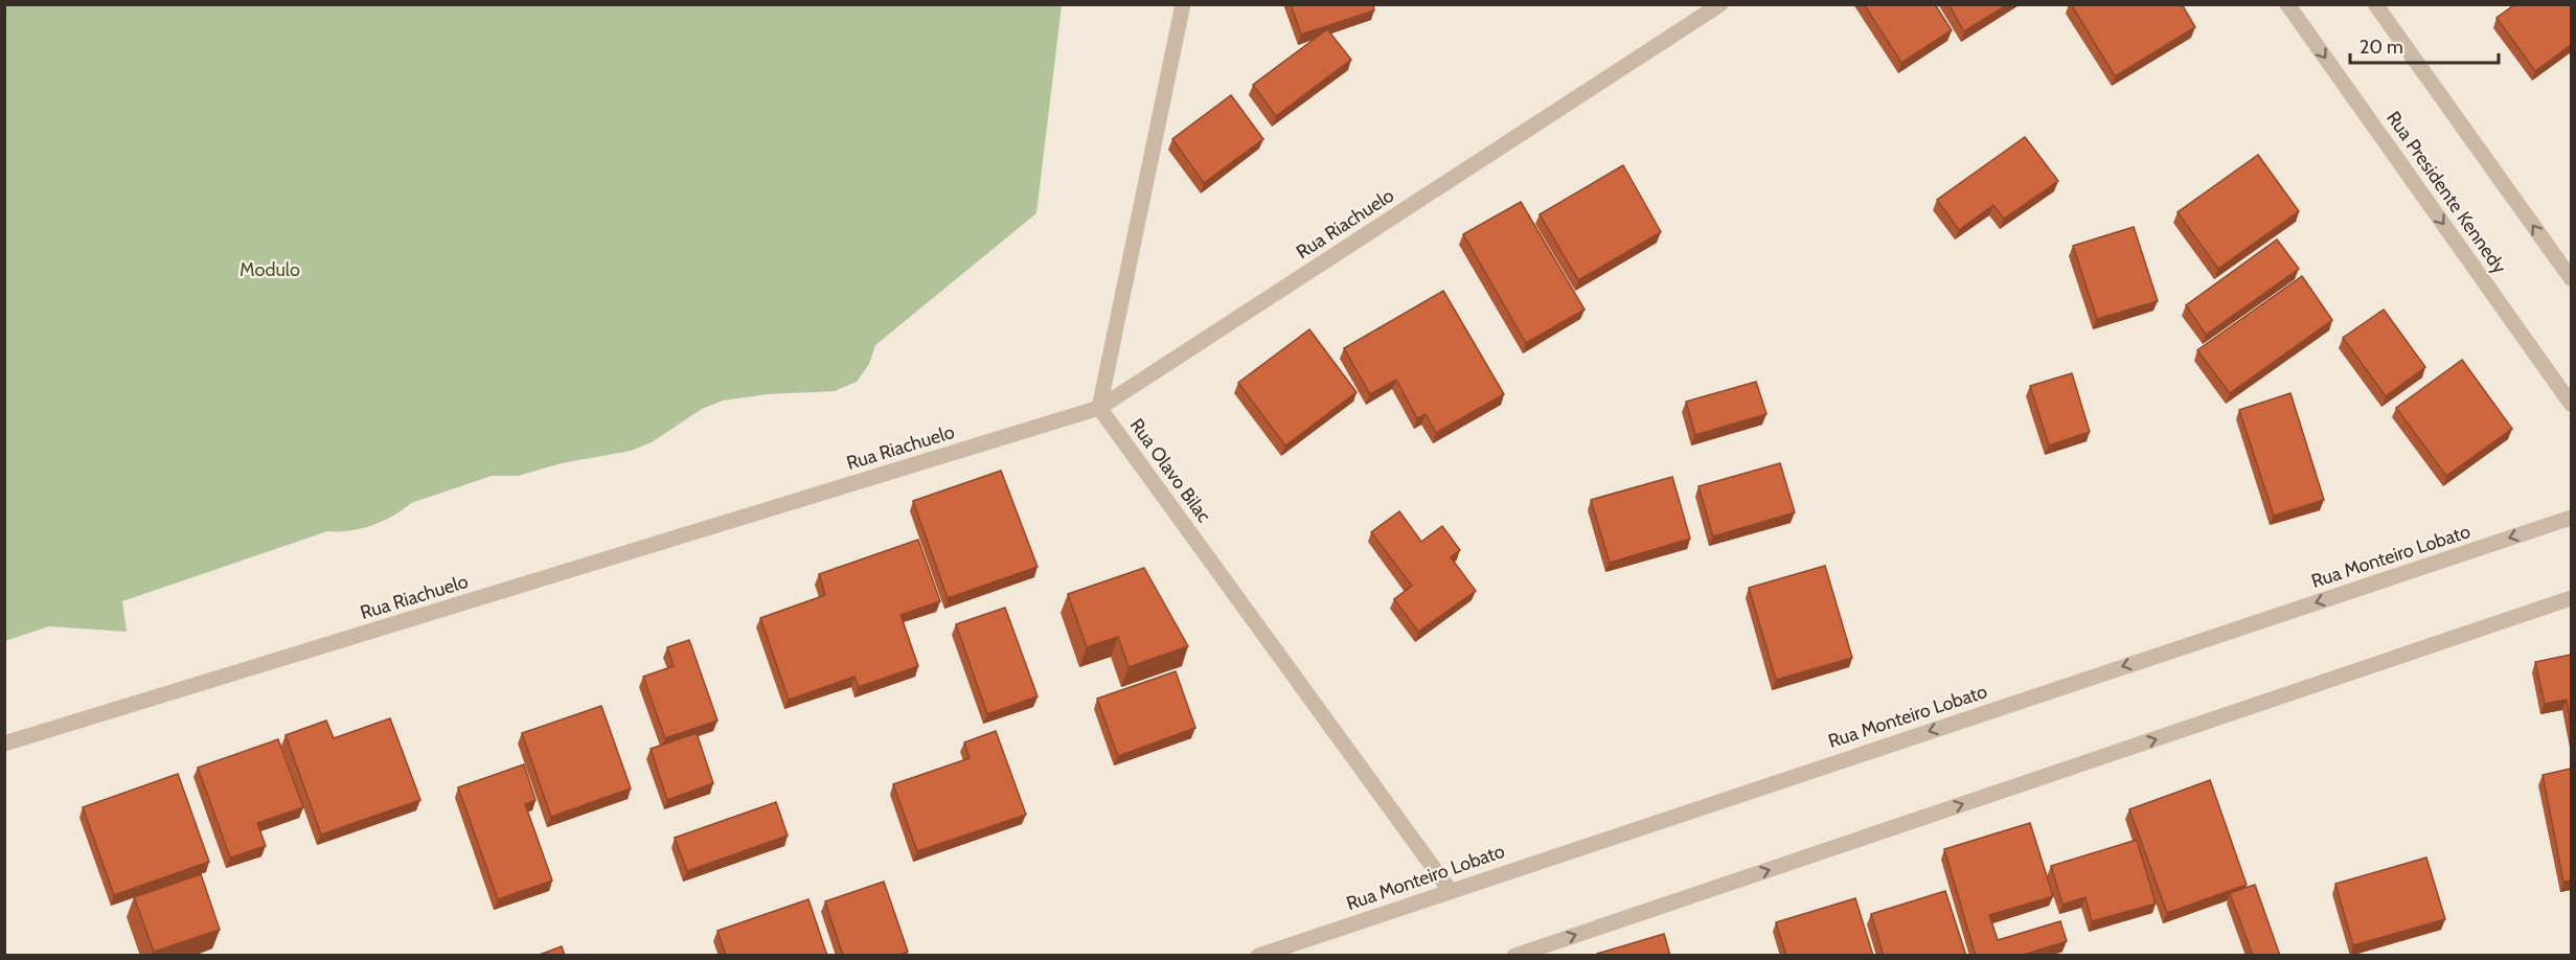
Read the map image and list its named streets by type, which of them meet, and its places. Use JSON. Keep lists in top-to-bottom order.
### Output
{
  "streets": {
    "street": [
      "Rua Presidente Kennedy",
      "Rua Riachuelo",
      "Rua Olavo Bilac",
      "Rua Monteiro Lobato"
    ]
  },
  "crossings": [
    ["Rua Riachuelo", "Rua Olavo Bilac"],
    ["Rua Olavo Bilac", "Rua Monteiro Lobato"]
  ],
  "parks": ["Modulo"],
  "scale_bar": "20 m"
}
